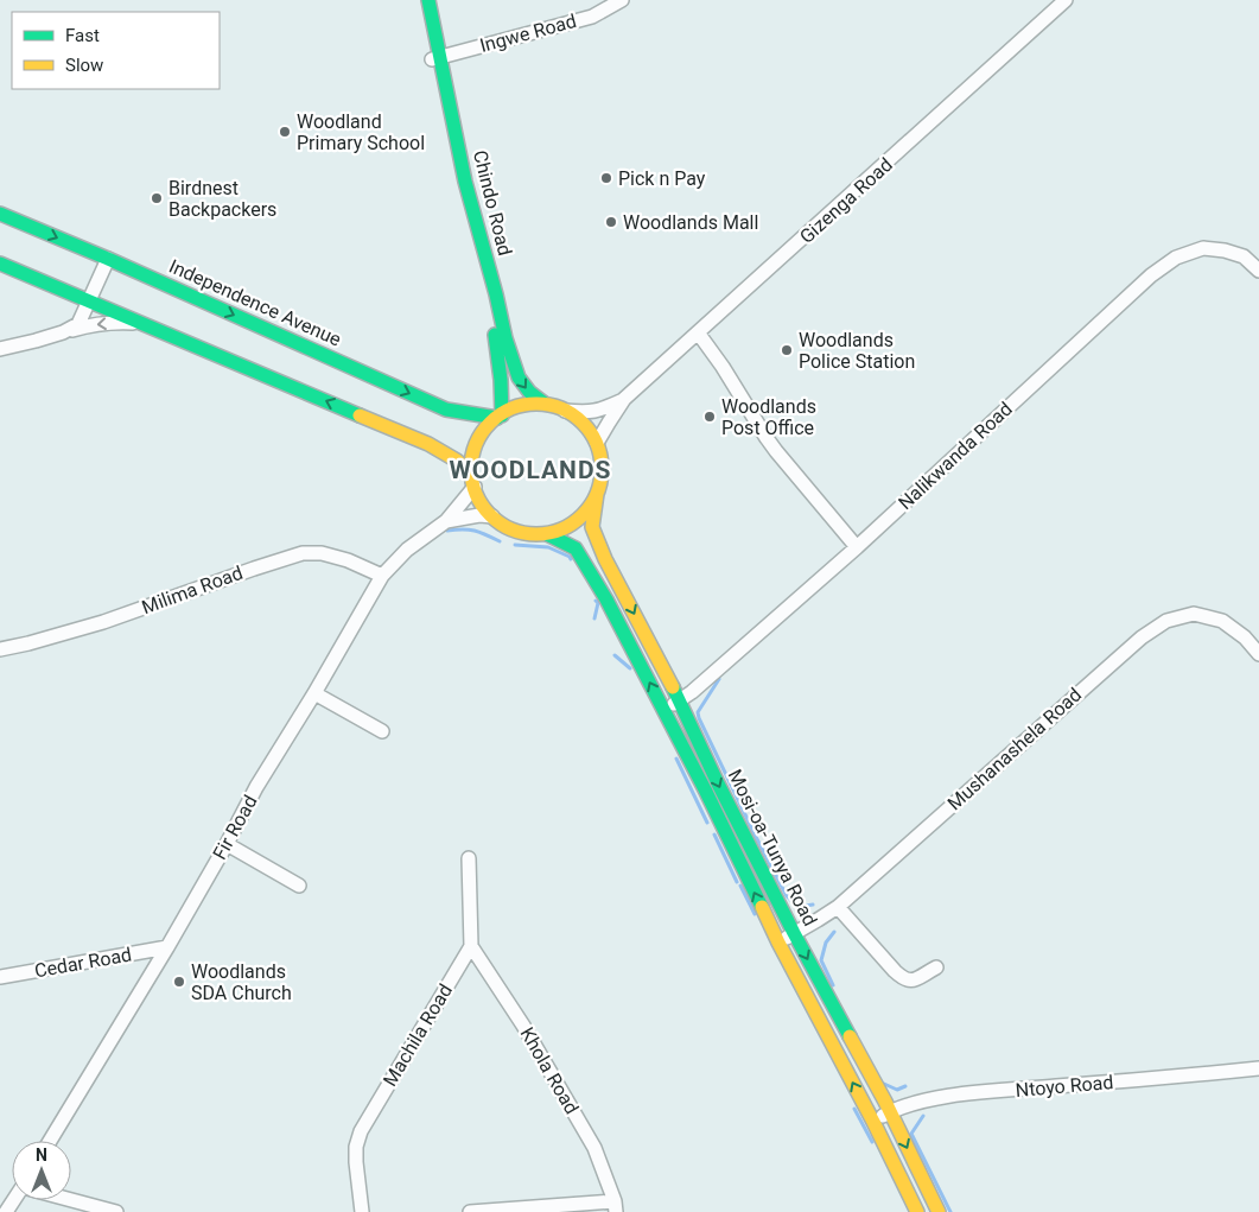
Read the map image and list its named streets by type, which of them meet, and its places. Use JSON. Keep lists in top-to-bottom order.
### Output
{
  "streets": {
    "main road": ["Chindo Road", "Independence Avenue", "Mosi-oa-Tunya Road"],
    "street": [
      "Ingwe Road",
      "Gizenga Road",
      "Nalikwanda Road",
      "Milima Road",
      "Mushanashela Road",
      "Fir Road",
      "Cedar Road",
      "Machila Road",
      "Khola Road",
      "Ntoyo Road"
    ]
  },
  "crossings": [
    ["Ingwe Road", "Chindo Road"],
    ["Gizenga Road", "Chindo Road"],
    ["Gizenga Road", "Independence Avenue"],
    ["Gizenga Road", "Fir Road"],
    ["Gizenga Road", "Mosi-oa-Tunya Road"],
    ["Chindo Road", "Independence Avenue"],
    ["Chindo Road", "Fir Road"],
    ["Chindo Road", "Mosi-oa-Tunya Road"],
    ["Independence Avenue", "Fir Road"],
    ["Independence Avenue", "Mosi-oa-Tunya Road"],
    ["Nalikwanda Road", "Mosi-oa-Tunya Road"],
    ["Milima Road", "Fir Road"],
    ["Mushanashela Road", "Mosi-oa-Tunya Road"],
    ["Fir Road", "Mosi-oa-Tunya Road"],
    ["Fir Road", "Cedar Road"],
    ["Mosi-oa-Tunya Road", "Ntoyo Road"],
    ["Machila Road", "Khola Road"]
  ],
  "districts": ["WOODLANDS"],
  "places": [
    "Woodland Primary School",
    "Pick n Pay",
    "Birdnest Backpackers",
    "Woodlands Mall",
    "Woodlands Police Station",
    "Woodlands Post Office",
    "Woodlands SDA Church"
  ],
  "legend": ["Fast", "Slow"],
  "north": "top"
}
